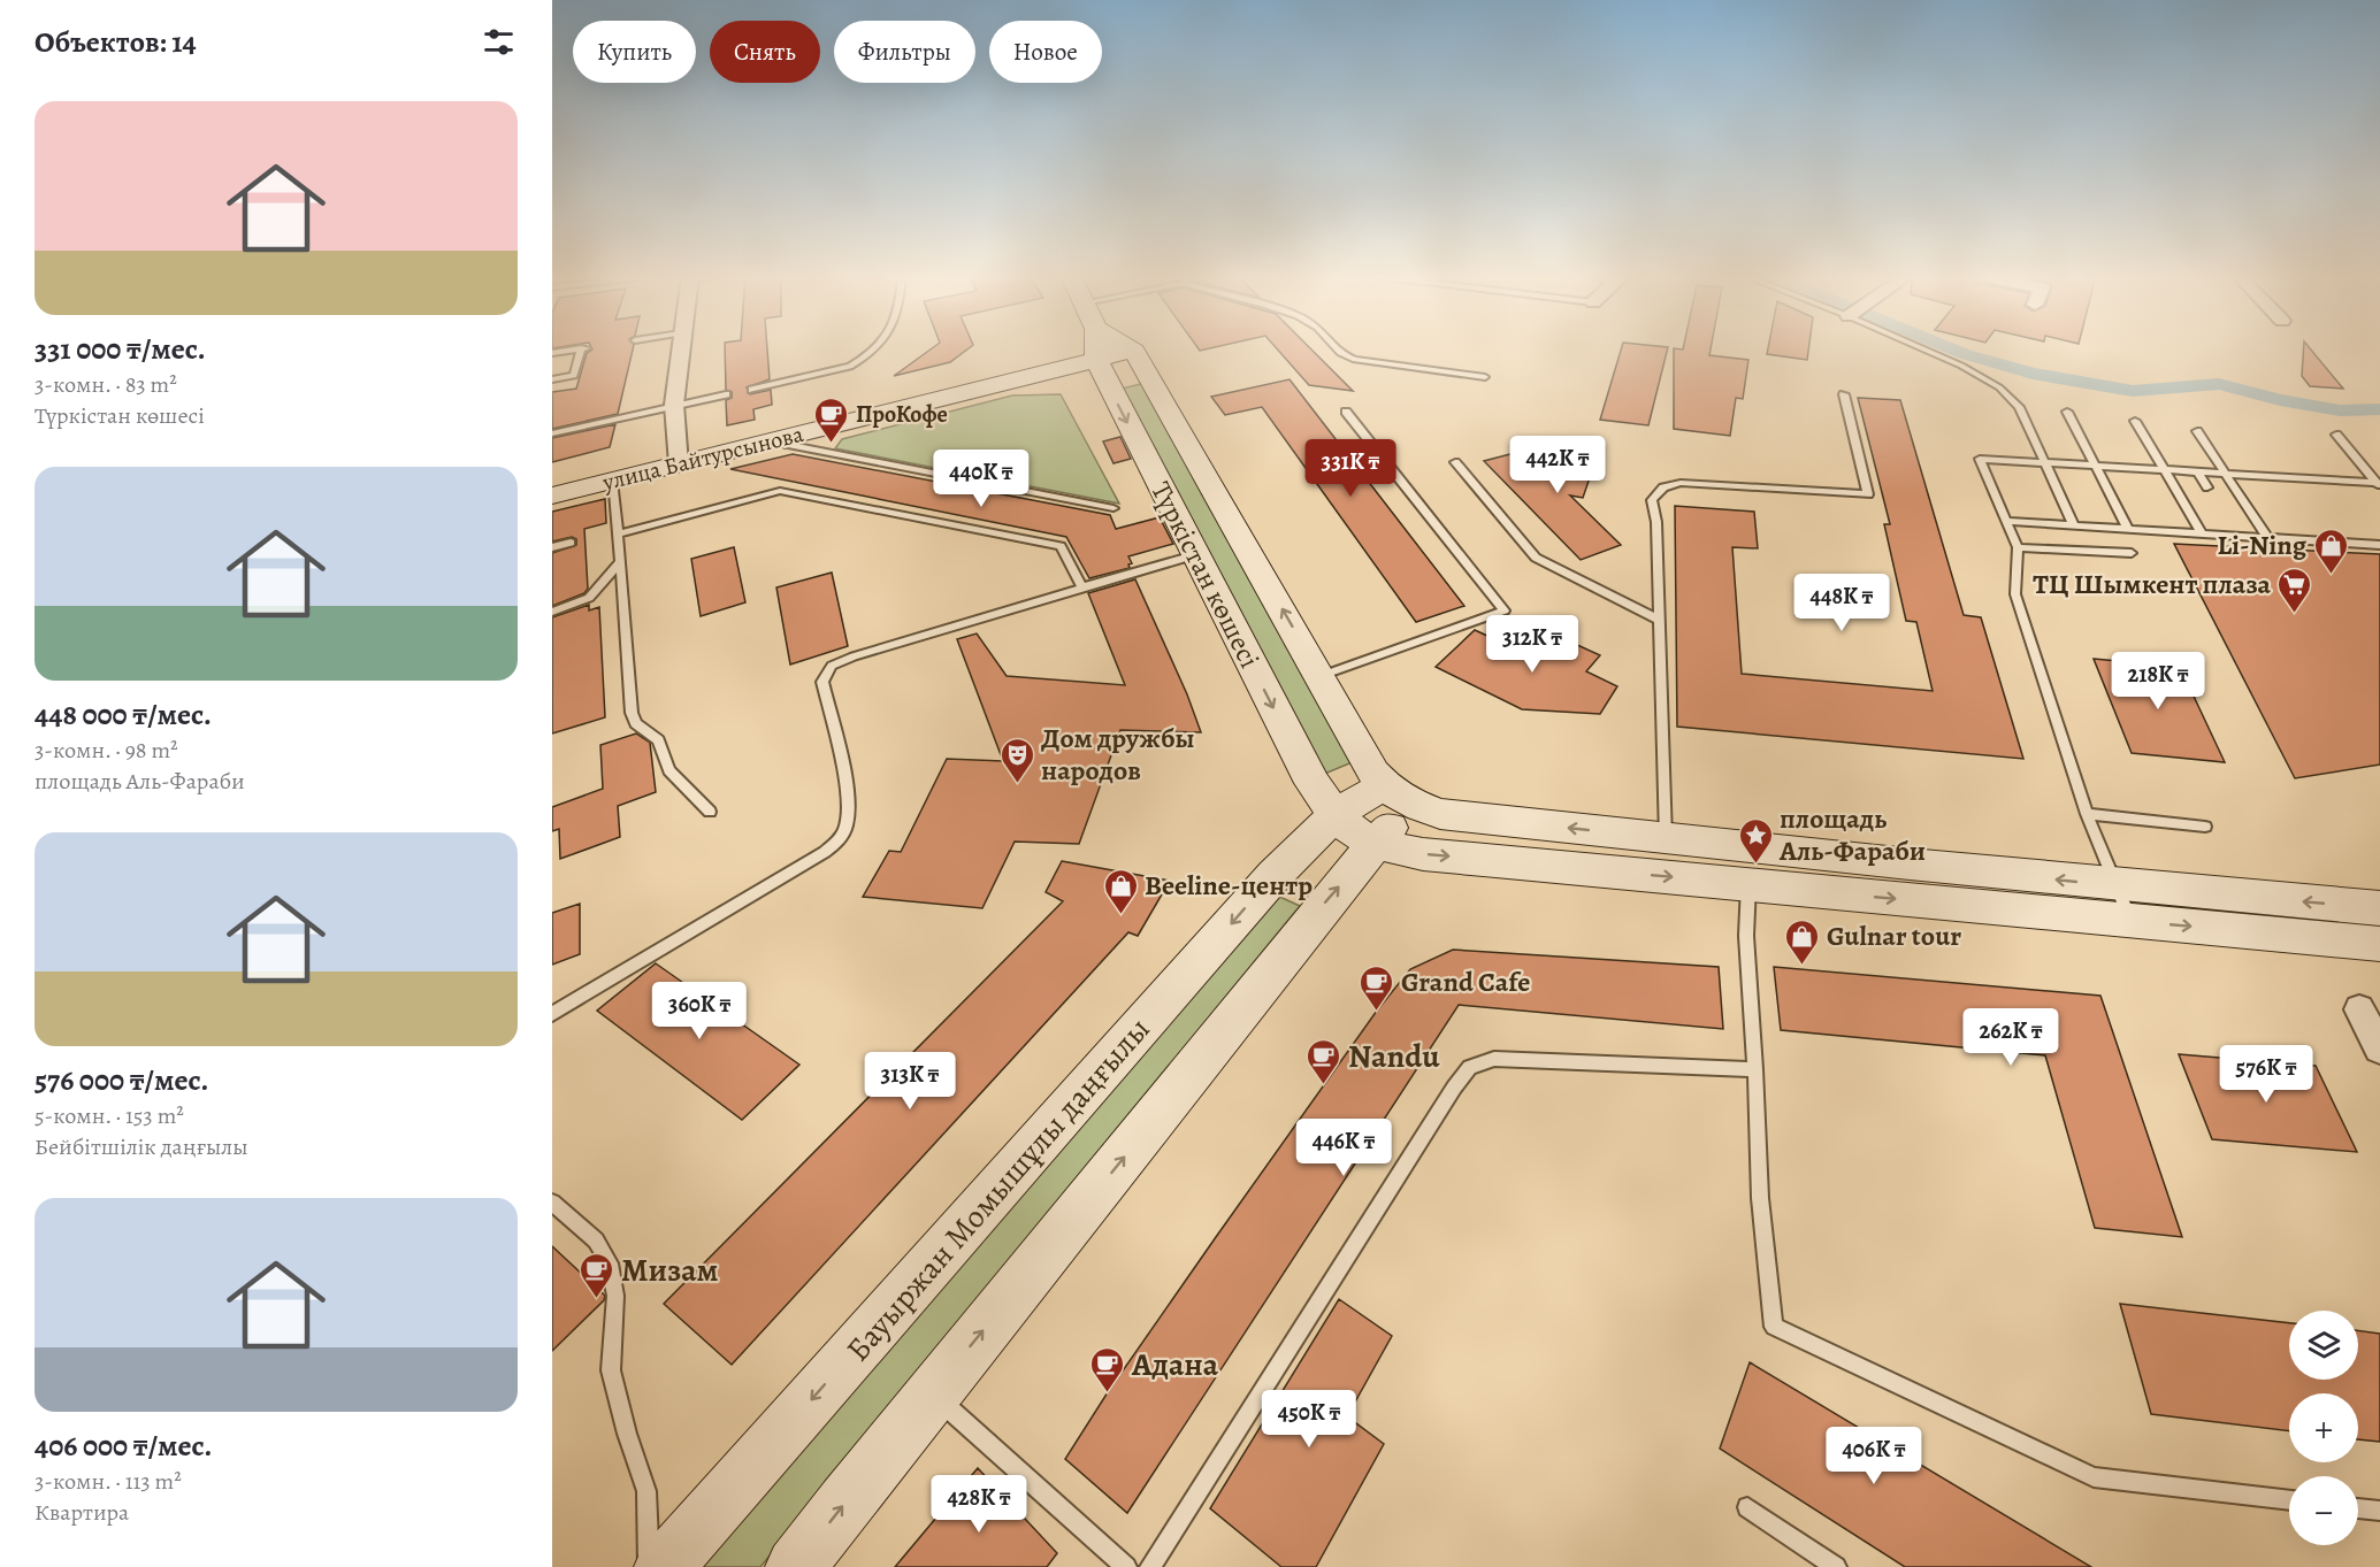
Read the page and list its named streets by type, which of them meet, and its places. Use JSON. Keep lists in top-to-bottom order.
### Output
{
  "streets": {
    "main road": ["улица Байтурсынова", "Түркістан көшесі", "Бауыржан Момышұлы даңғылы"]
  },
  "crossings": [
    ["улица Байтурсынова", "Түркістан көшесі"],
    ["Түркістан көшесі", "Бауыржан Момышұлы даңғылы"]
  ],
  "places": {
    "cafe": [
      "ПроКофе",
      "Grand Cafe",
      "Nandu",
      "Мизам",
      "Адана"
    ],
    "shop": ["Li-Ning", "Beeline-центр", "Gulnar tour"],
    "supermarket": ["ТЦ Шымкент плаза"],
    "theatre": ["Дом дружбы народов"],
    "place": ["площадь Аль-Фараби"]
  },
  "page": {
    "heading": "Объектов: 14",
    "chip": [
      "Купить",
      "Снять",
      "Фильтры",
      "Новое"
    ],
    "list": [
      {
        "name": "331 000 ₸/мес.",
        "note": "3-комн. · 83 m² · Түркістан көшесі"
      },
      {
        "name": "448 000 ₸/мес.",
        "note": "3-комн. · 98 m² · площадь Аль-Фараби"
      },
      {
        "name": "576 000 ₸/мес.",
        "note": "5-комн. · 153 m² · Бейбітшілік даңғылы"
      },
      {
        "name": "406 000 ₸/мес.",
        "note": "3-комн. · 113 m² · Квартира"
      }
    ],
    "price": [
      "442K ₸",
      "331K ₸",
      "440K ₸",
      "448K ₸",
      "312K ₸",
      "218K ₸",
      "360K ₸",
      "262K ₸",
      "576K ₸",
      "313K ₸",
      "446K ₸",
      "450K ₸",
      "406K ₸",
      "428K ₸"
    ],
    "map_buttons": ["+", "−"]
  }
}
